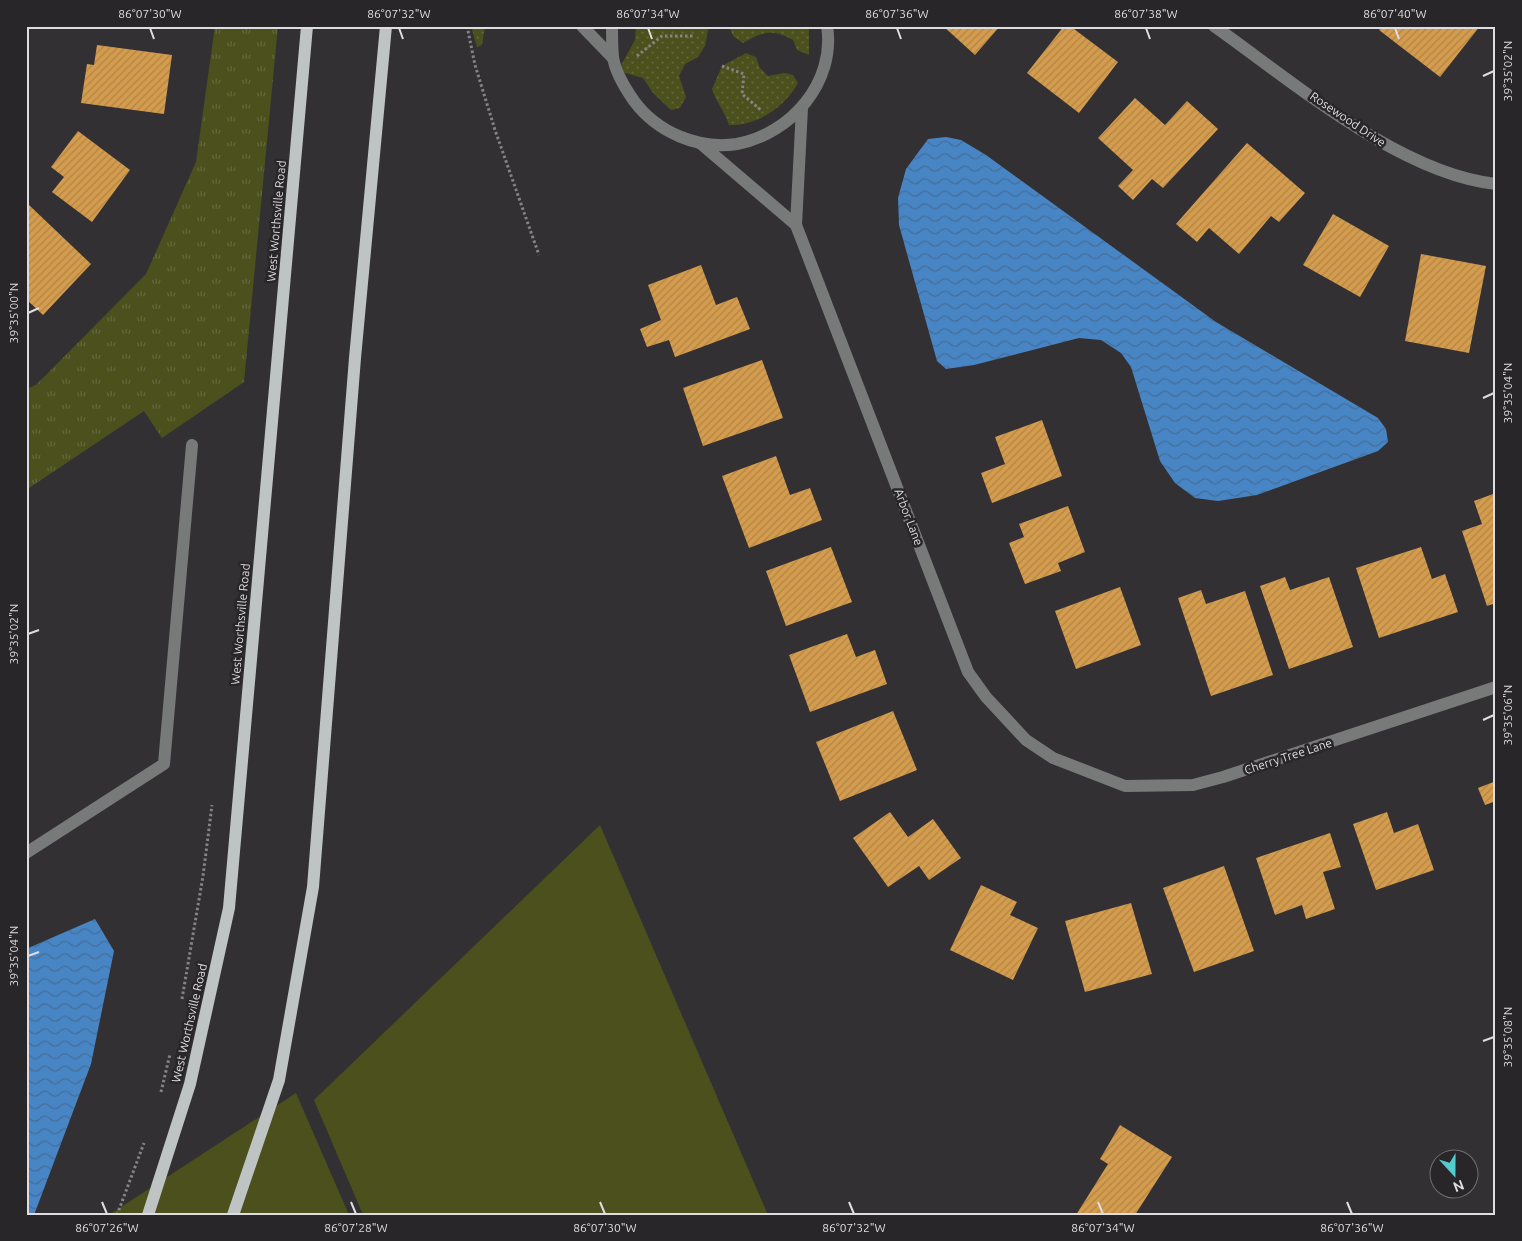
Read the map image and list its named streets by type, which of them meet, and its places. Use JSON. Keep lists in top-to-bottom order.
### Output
{
  "streets": {
    "main road": ["West Worthsville Road"],
    "street": ["Rosewood Drive", "Arbor Lane", "Cherry Tree Lane"]
  },
  "crossings": [
    ["Arbor Lane", "Cherry Tree Lane"]
  ],
  "north": "bottom",
  "coordinates": [
    "86°07'30\"W",
    "86°07'32\"W",
    "86°07'34\"W",
    "86°07'36\"W",
    "86°07'38\"W",
    "86°07'40\"W",
    "39°35'02\"N",
    "39°35'00\"N",
    "39°35'04\"N",
    "39°35'06\"N",
    "39°35'08\"N",
    "86°07'26\"W",
    "86°07'28\"W"
  ]
}
